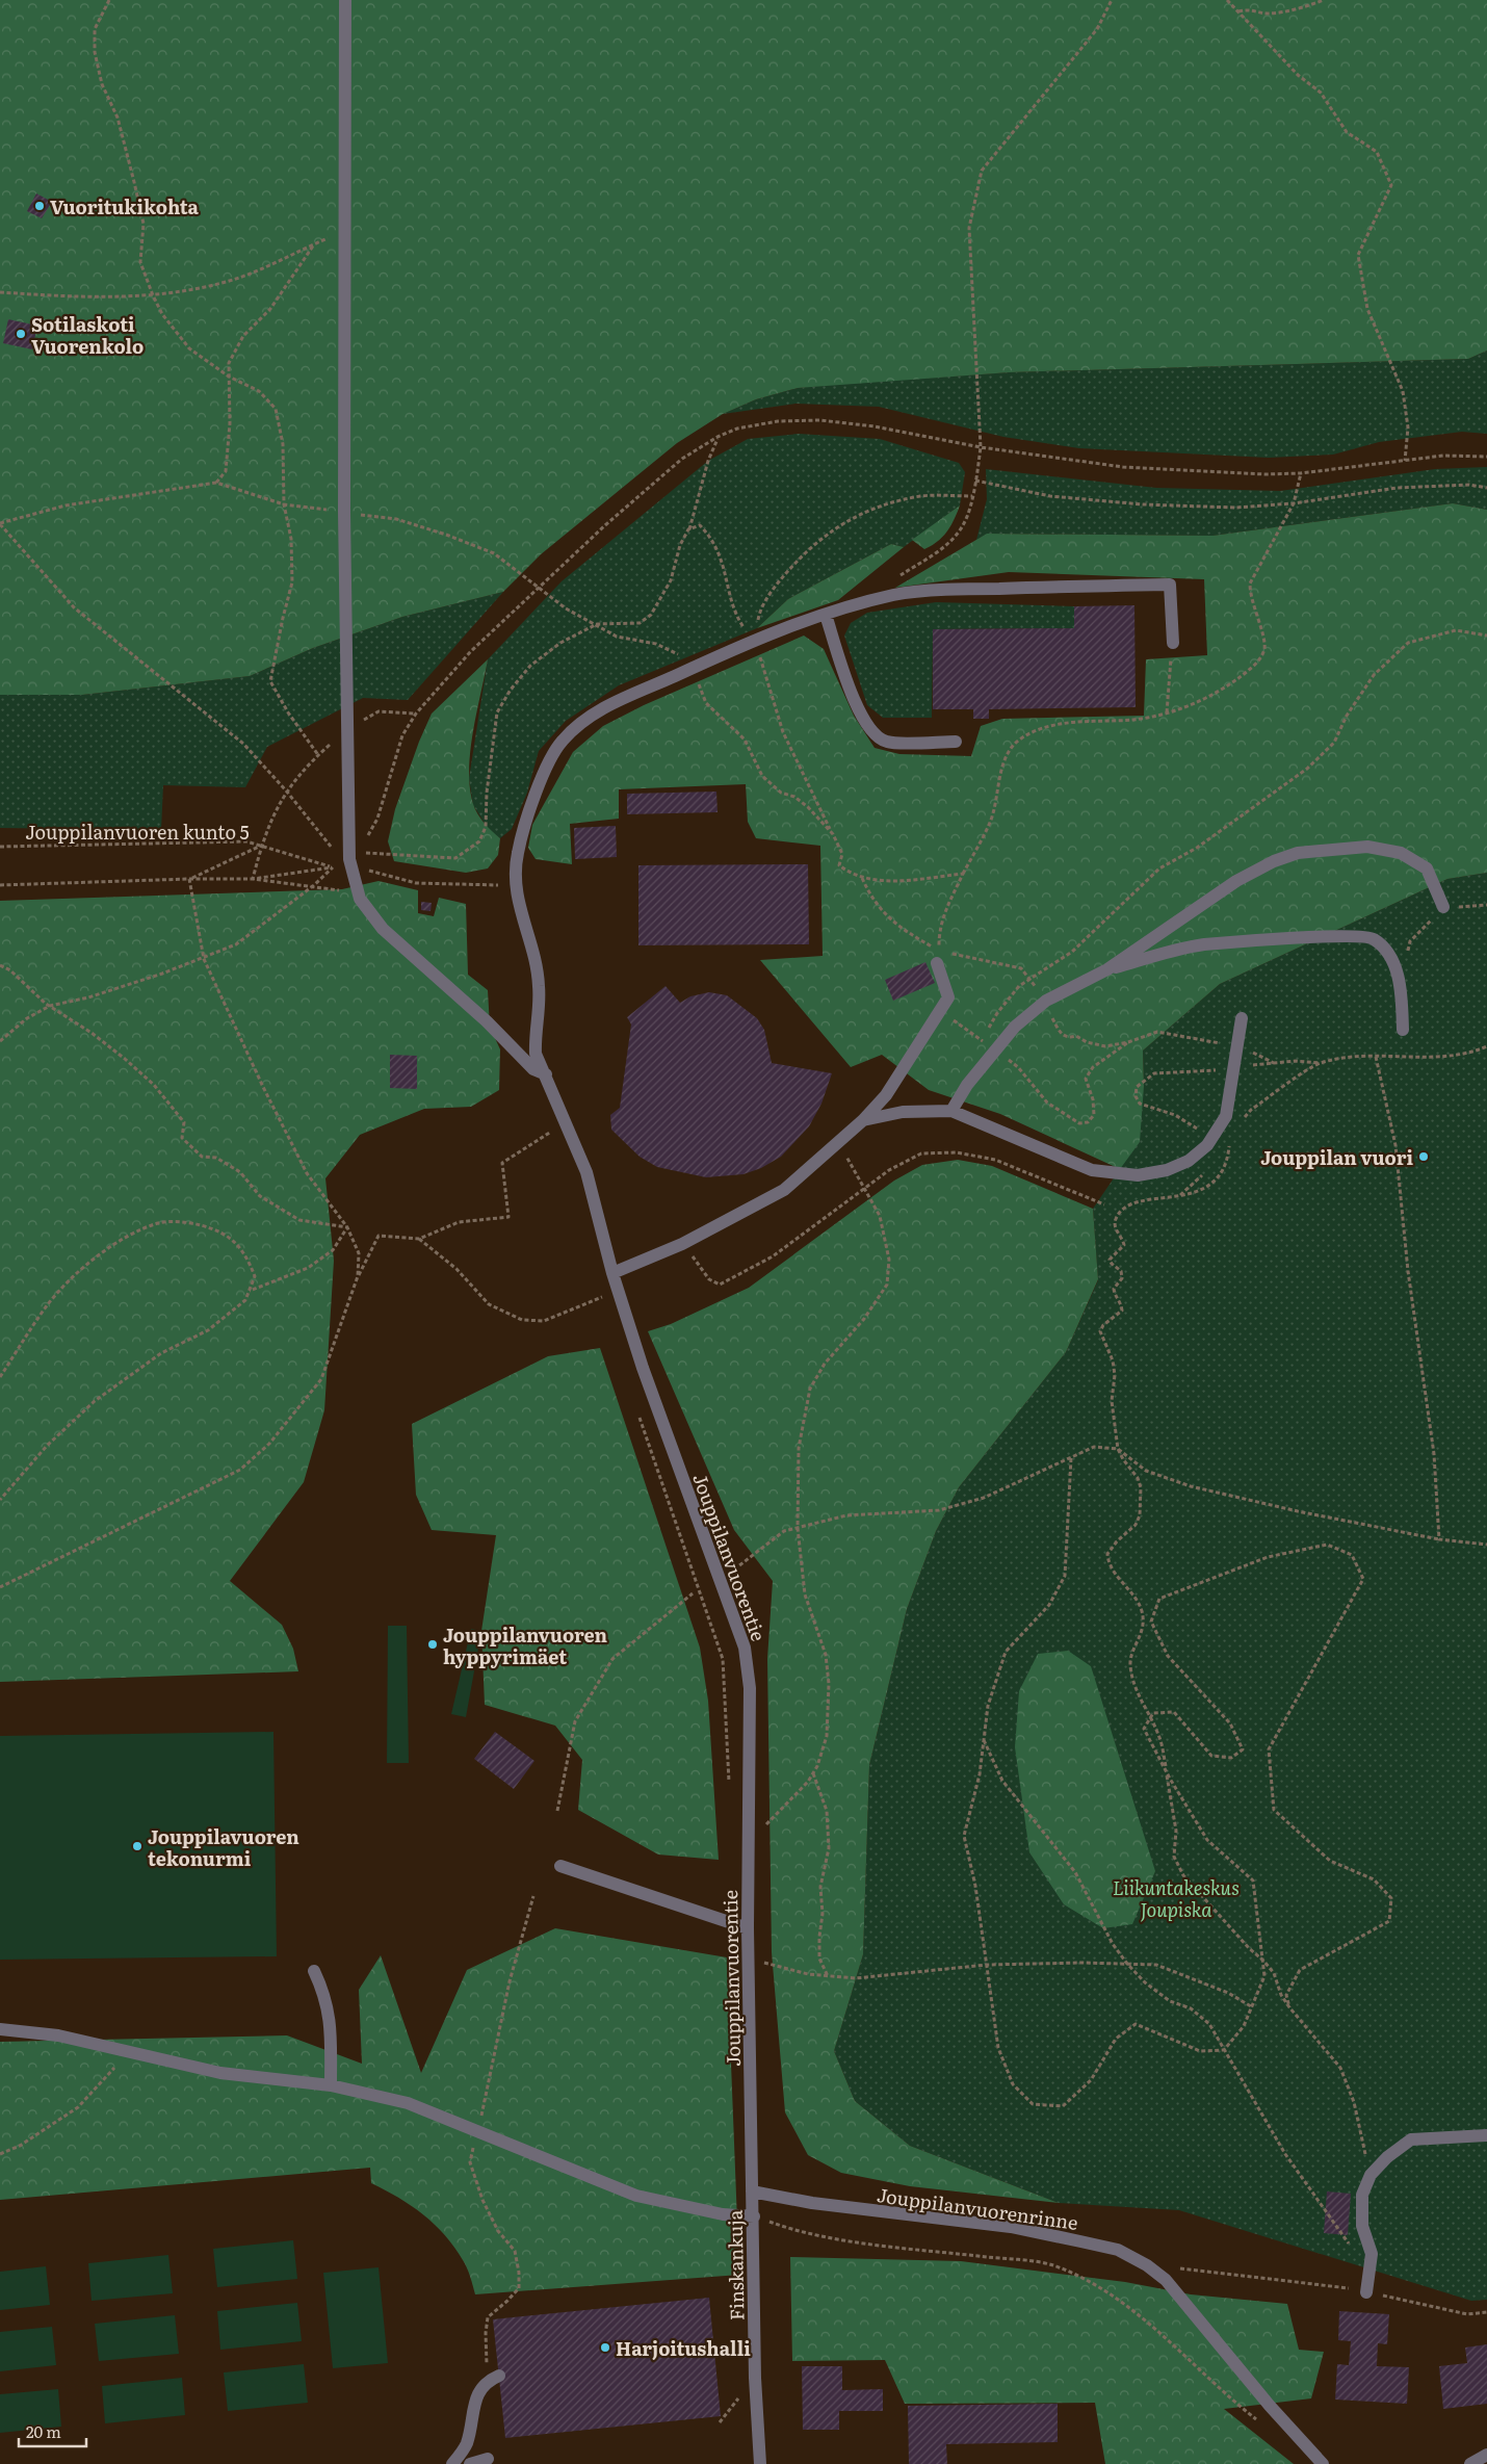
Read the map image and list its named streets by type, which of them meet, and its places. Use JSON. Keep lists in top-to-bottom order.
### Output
{
  "streets": {
    "street": ["Jouppilanvuorentie", "Jouppilanvuorenrinne", "Finskankuja"],
    "path": ["Jouppilanvuoren kunto 5"]
  },
  "crossings": [
    ["Jouppilanvuorentie", "Jouppilanvuorenrinne"],
    ["Jouppilanvuorentie", "Finskankuja"],
    ["Jouppilanvuorenrinne", "Finskankuja"]
  ],
  "parks": ["Liikuntakeskus Joupiska"],
  "places": [
    "Vuoritukikohta",
    "Sotilaskoti Vuorenkolo",
    "Jouppilan vuori",
    "Jouppilanvuoren hyppyrimäet",
    "Jouppilavuoren tekonurmi",
    "Harjoitushalli"
  ],
  "scale_bar": "20 m"
}
